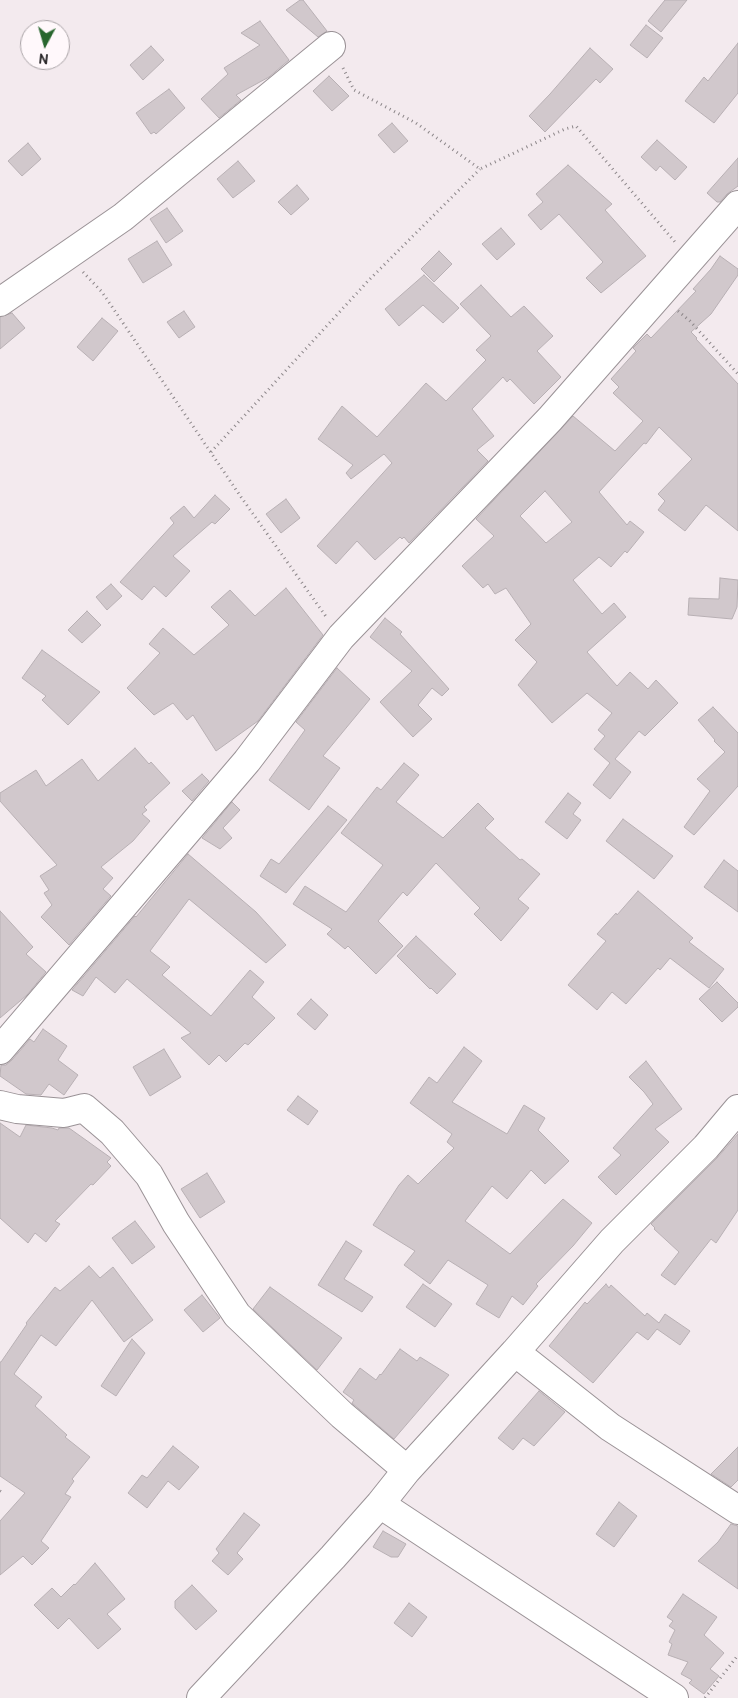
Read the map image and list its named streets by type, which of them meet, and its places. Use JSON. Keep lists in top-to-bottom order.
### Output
{
  "north": "bottom"
}
